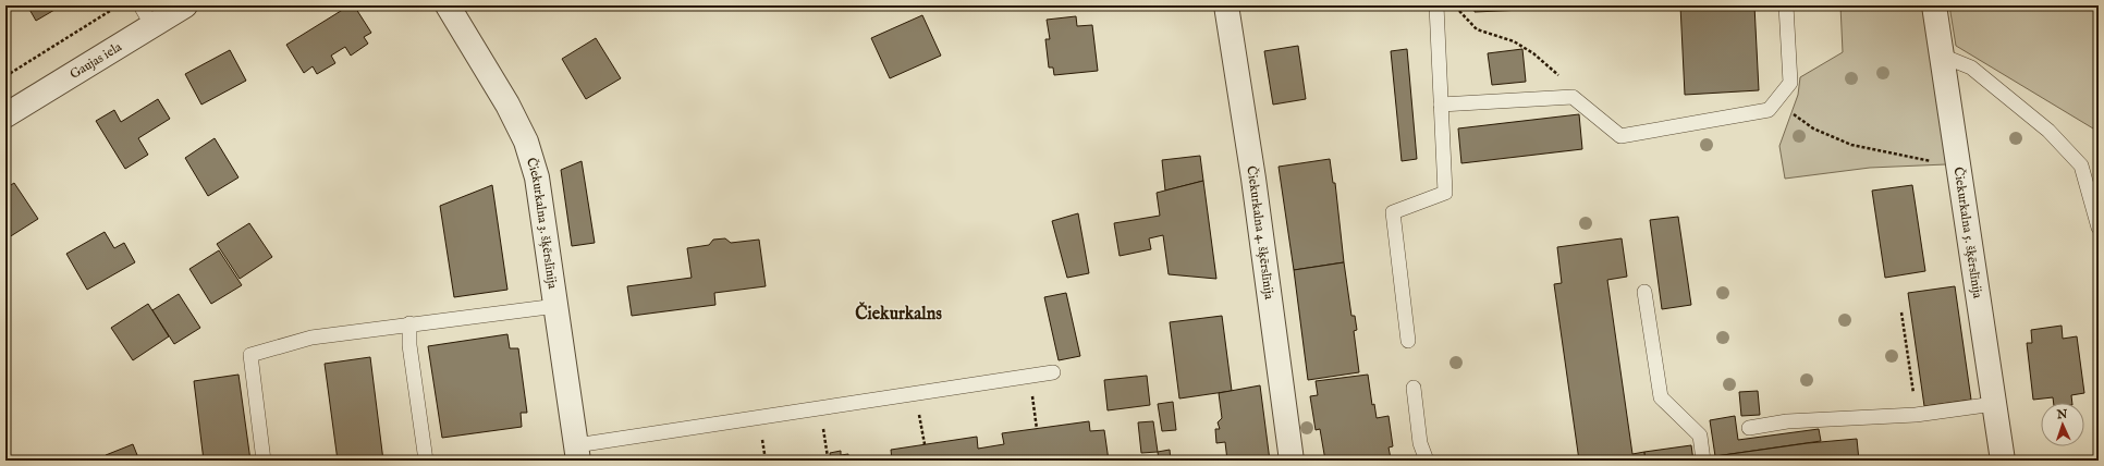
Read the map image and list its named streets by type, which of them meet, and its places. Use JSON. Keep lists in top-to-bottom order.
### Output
{
  "streets": {
    "street": [
      "Gaujas iela",
      "Čiekurkalna 3. šķērslīnija",
      "Čiekurkalna 4. šķērslīnija",
      "Čiekurkalna 5. šķērslīnija"
    ]
  },
  "districts": ["Čiekurkalns"],
  "north": "top"
}
